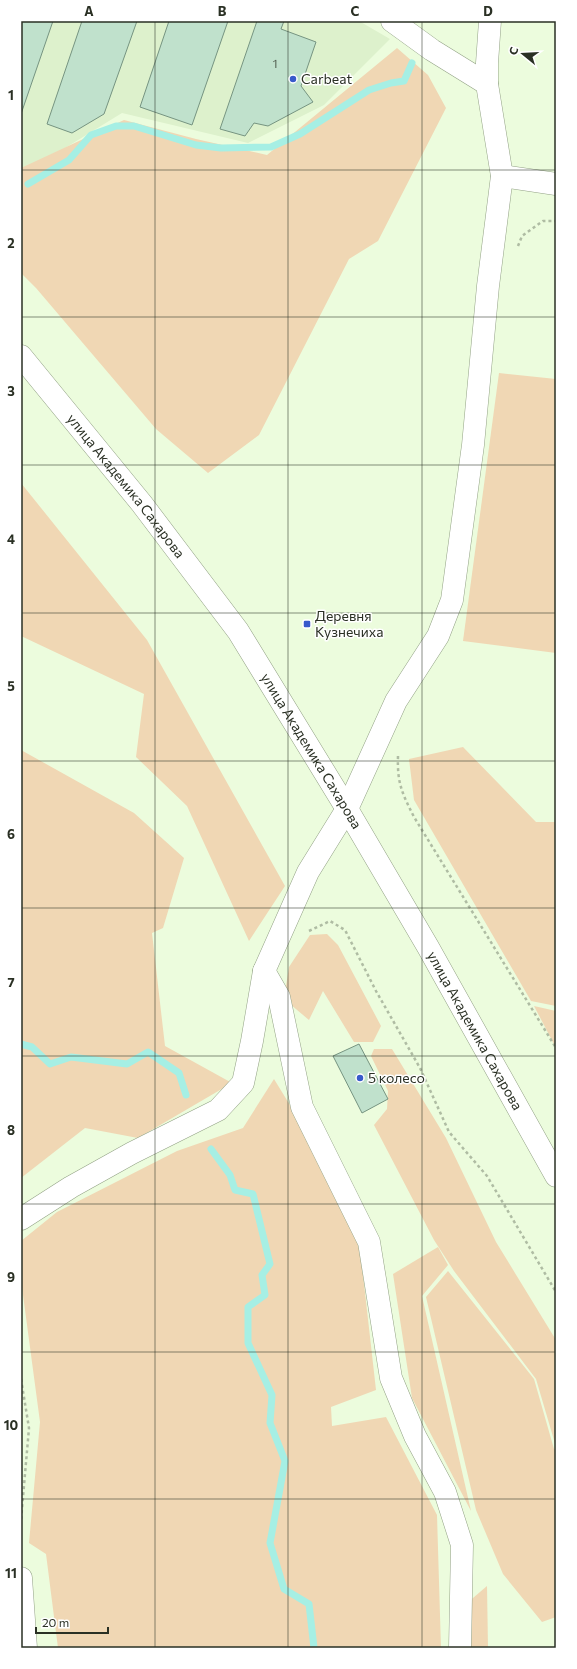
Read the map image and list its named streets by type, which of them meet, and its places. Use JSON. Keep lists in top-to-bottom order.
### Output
{
  "streets": {
    "street": ["улица Академика Сахарова"]
  },
  "places": {
    "other": ["Carbeat", "5 колесо"],
    "transit": ["Деревня Кузнечиха"]
  },
  "house_numbers": ["1"],
  "scale_bar": "20 m",
  "north": "left",
  "grid": {
    "columns": [
      "A",
      "B",
      "C",
      "D"
    ],
    "rows": [
      "1",
      "2",
      "3",
      "4",
      "5",
      "6",
      "7",
      "8",
      "9",
      "10",
      "11"
    ]
  }
}
